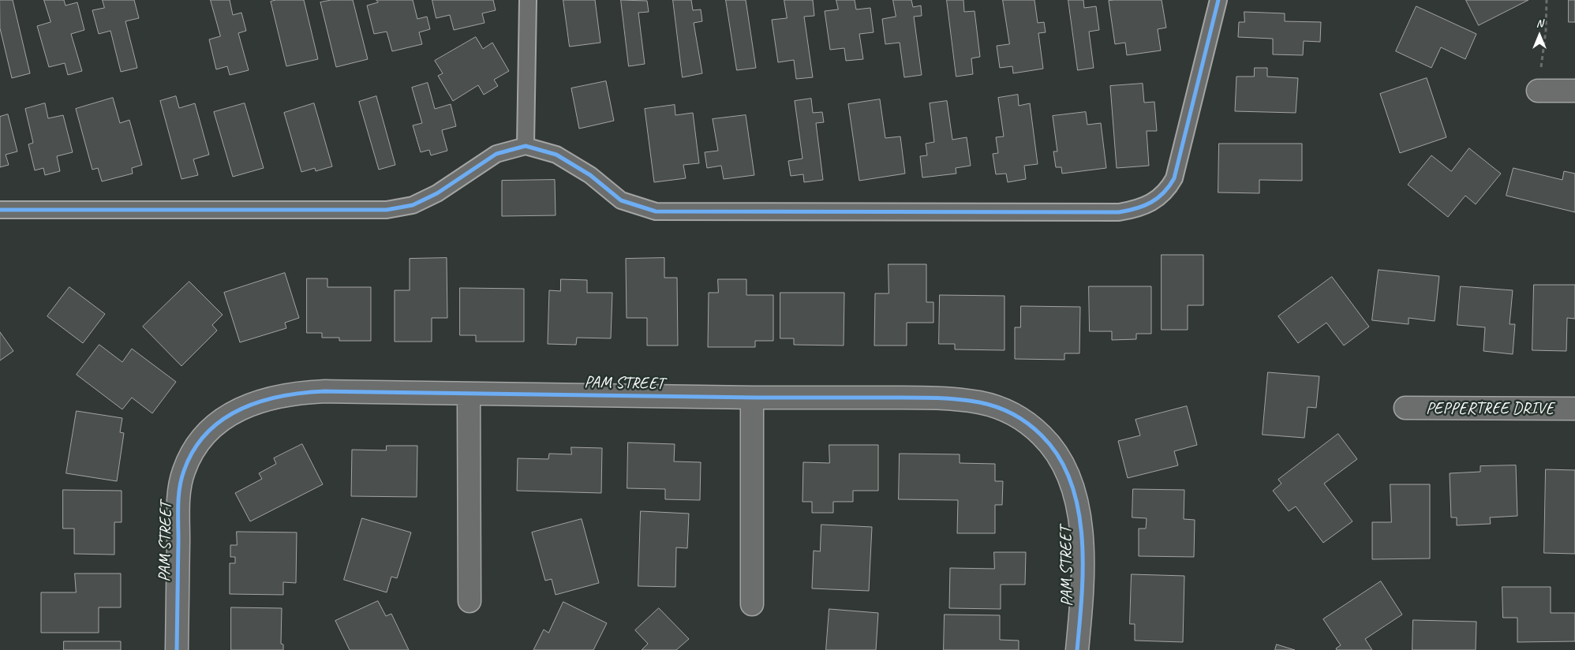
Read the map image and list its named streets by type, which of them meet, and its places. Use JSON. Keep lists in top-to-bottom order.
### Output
{
  "streets": {
    "street": ["PAM STREET", "PEPPERTREE DRIVE"]
  },
  "north": "top"
}
